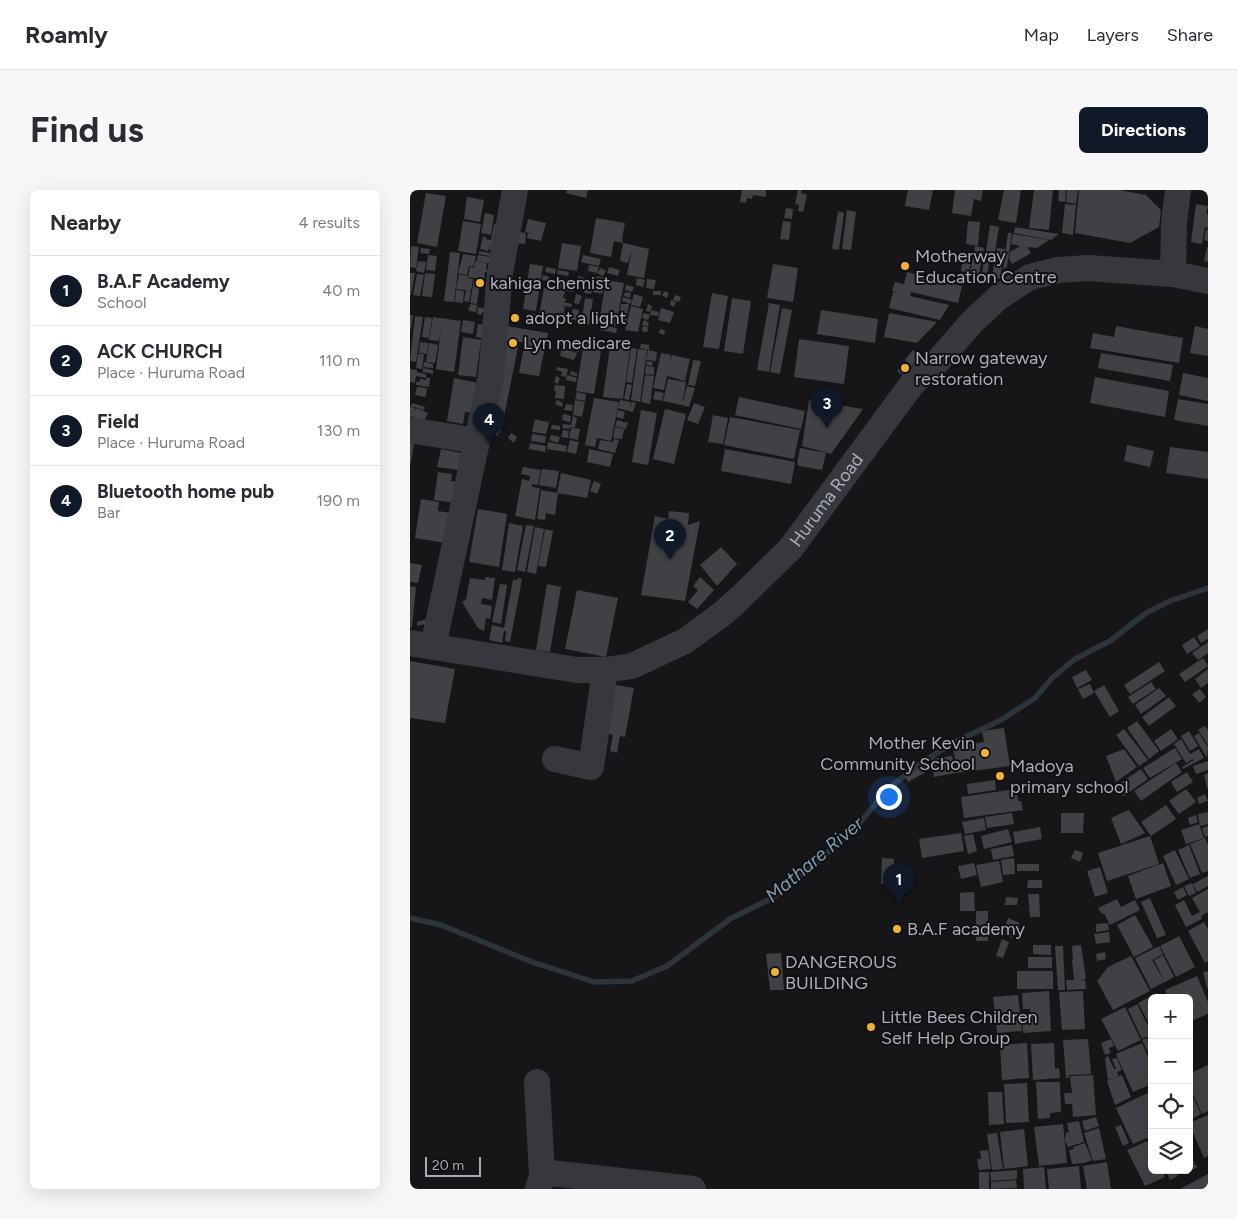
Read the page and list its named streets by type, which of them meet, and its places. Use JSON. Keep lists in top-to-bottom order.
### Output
{
  "streets": {
    "street": ["Huruma Road"]
  },
  "water": ["Mathare River"],
  "places": [
    "Motherway Education Centre",
    "kahiga chemist",
    "adopt a light",
    "Lyn medicare",
    "Narrow gateway restoration",
    "Mother Kevin Community School",
    "Madoya primary school",
    "B.A.F academy",
    "DANGEROUS BUILDING",
    "Little Bees Children Self Help Group"
  ],
  "scale_bar": "20 m",
  "page": {
    "header": "Roamly",
    "nav": ["Map", "Layers", "Share"],
    "buttons": "Directions",
    "title": "Find us",
    "heading": ["Nearby", "4 results"],
    "list": [
      {
        "mark": "1",
        "name": "B.A.F Academy",
        "note": "School",
        "value": "40 m"
      },
      {
        "mark": "2",
        "name": "ACK CHURCH",
        "note": "Place · Huruma Road",
        "value": "110 m"
      },
      {
        "mark": "3",
        "name": "Field",
        "note": "Place · Huruma Road",
        "value": "130 m"
      },
      {
        "mark": "4",
        "name": "Bluetooth home pub",
        "note": "Bar",
        "value": "190 m"
      }
    ],
    "pins": [
      "3",
      "4",
      "2",
      "1"
    ],
    "map_buttons": ["+", "−"],
    "scale": "20 m"
  }
}
